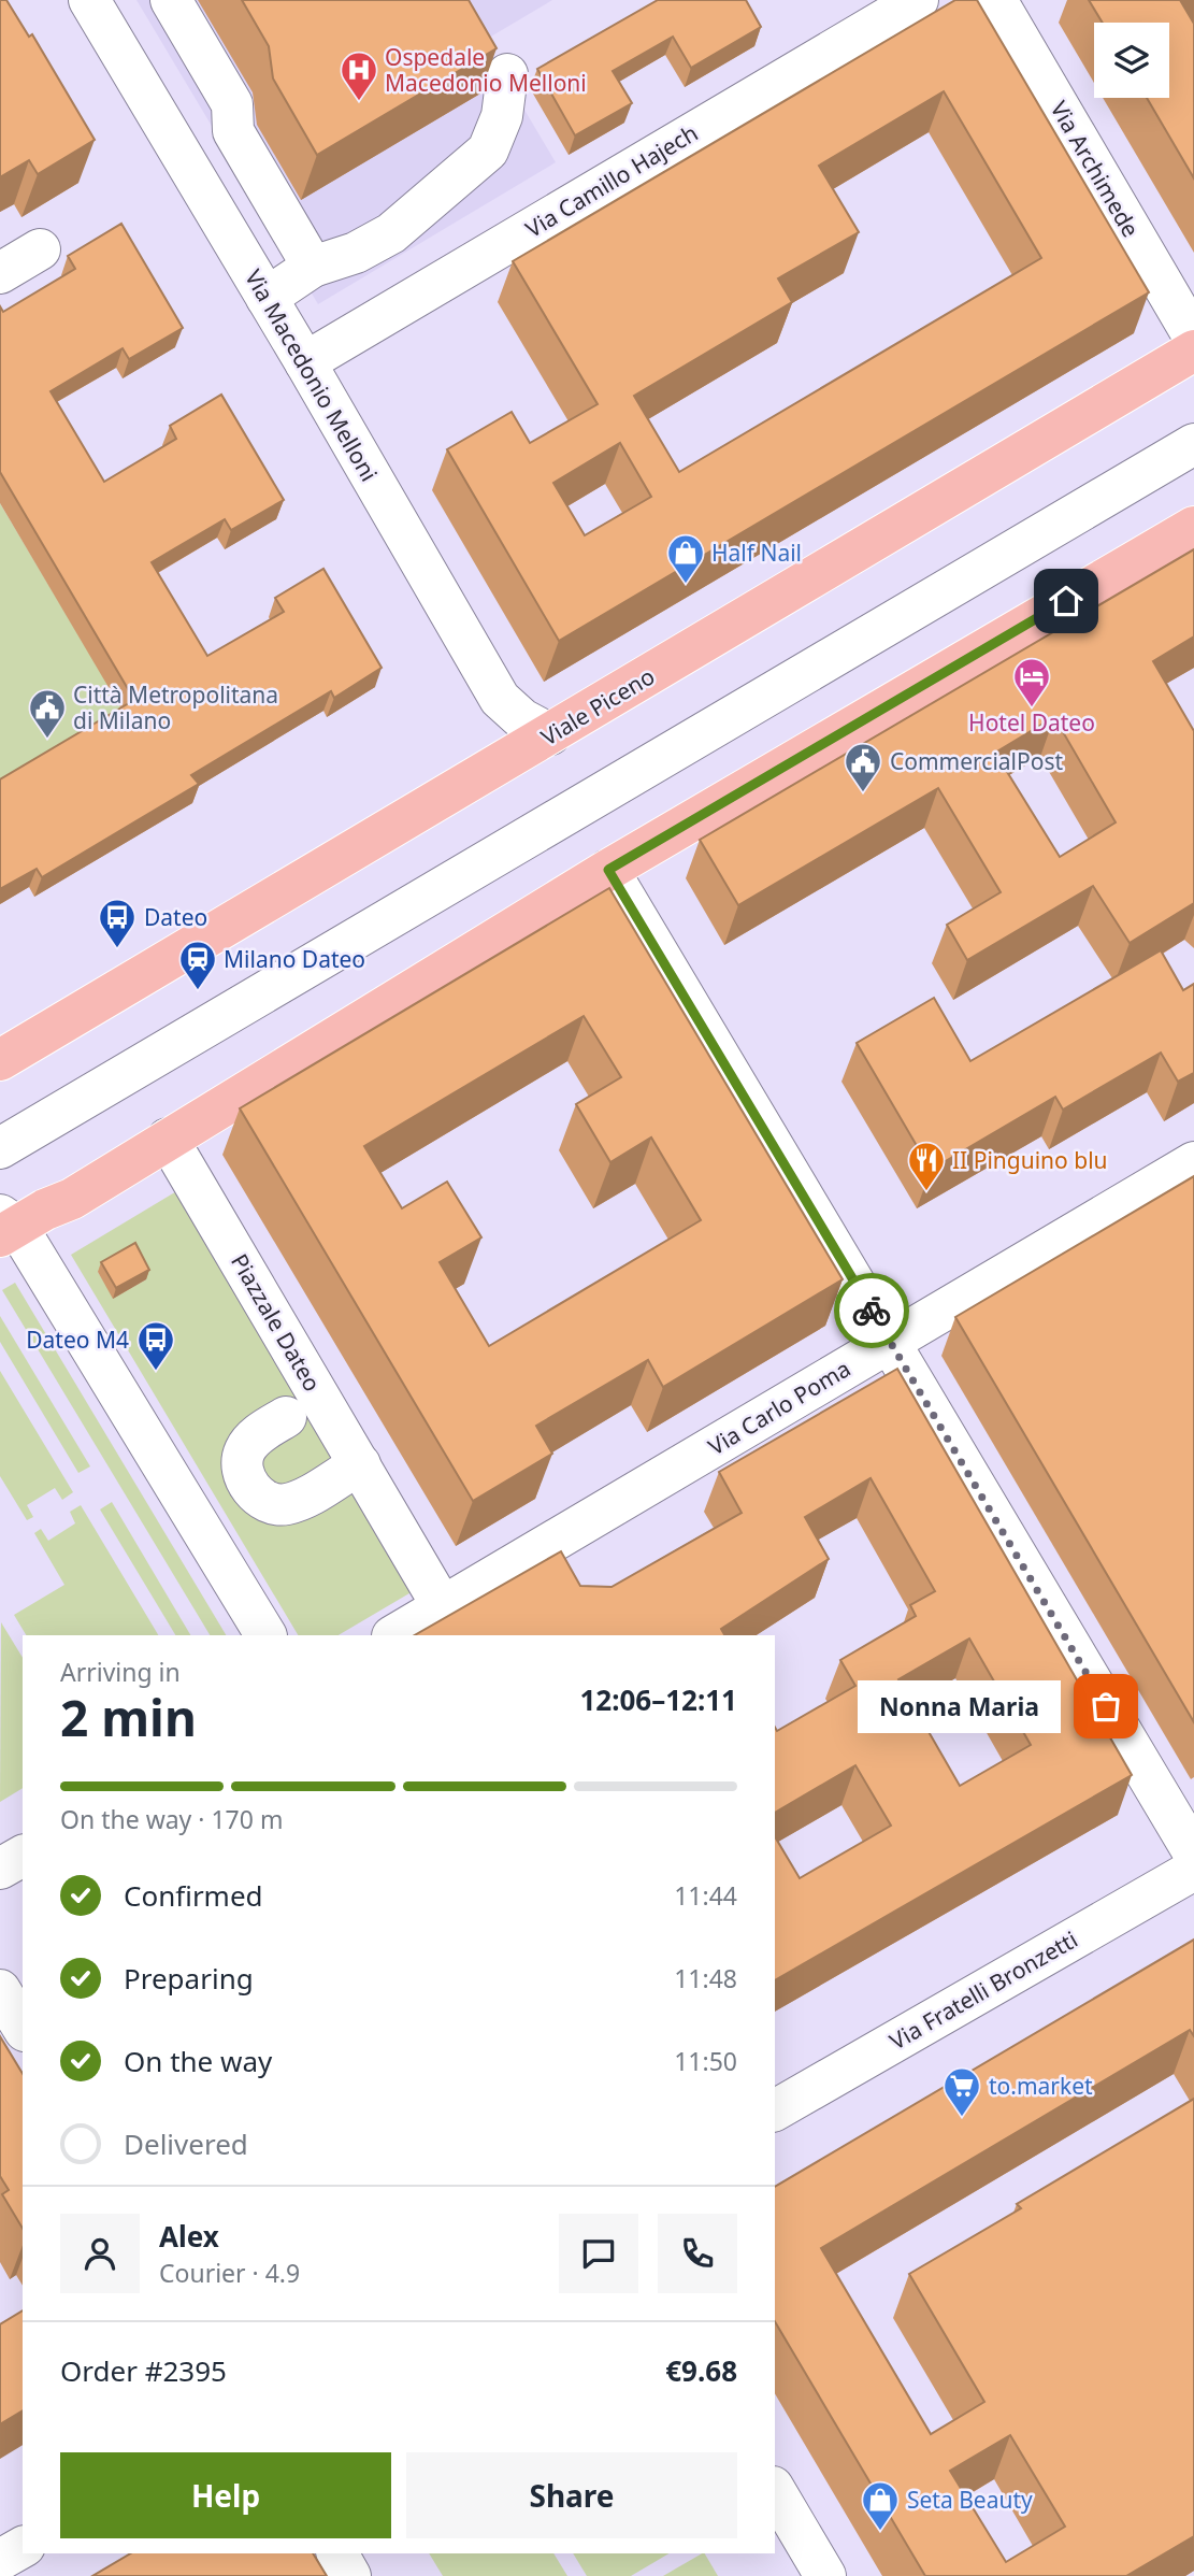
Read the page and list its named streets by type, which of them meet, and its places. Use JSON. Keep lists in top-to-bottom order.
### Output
{
  "streets": {
    "main road": ["Viale Piceno"],
    "street": [
      "Via Archimede",
      "Via Camillo Hajech",
      "Via Macedonio Melloni",
      "Piazzale Dateo",
      "Via Carlo Poma",
      "Via Fratelli Bronzetti"
    ]
  },
  "crossings": [
    ["Via Camillo Hajech", "Via Macedonio Melloni"],
    ["Via Macedonio Melloni", "Viale Piceno"],
    ["Piazzale Dateo", "Via Carlo Poma"]
  ],
  "places": {
    "hospital": ["Ospedale Macedonio Melloni"],
    "shop": ["Half Nail", "Seta Beauty"],
    "hotel": ["Hotel Dateo"],
    "public building": ["Città Metropolitana di Milano", "CommercialPost"],
    "bus stop": ["Dateo", "Dateo M4"],
    "station": ["Milano Dateo"],
    "restaurant": ["II Pinguino blu"],
    "other": ["Nonna Maria"],
    "supermarket": ["to.market"]
  },
  "page": {
    "heading": ["2 min", "Arriving in", "12:06–12:11"],
    "panel": [
      "Alex",
      "Courier · 4.9",
      "Order #2395",
      "€9.68"
    ],
    "bubble": "Nonna Maria",
    "bar": "On the way · 170 m",
    "list": [
      ["Confirmed", "11:44"],
      ["Preparing", "11:48"],
      ["On the way", "11:50"],
      "Delivered"
    ],
    "buttons": ["Help", "Share"]
  }
}
